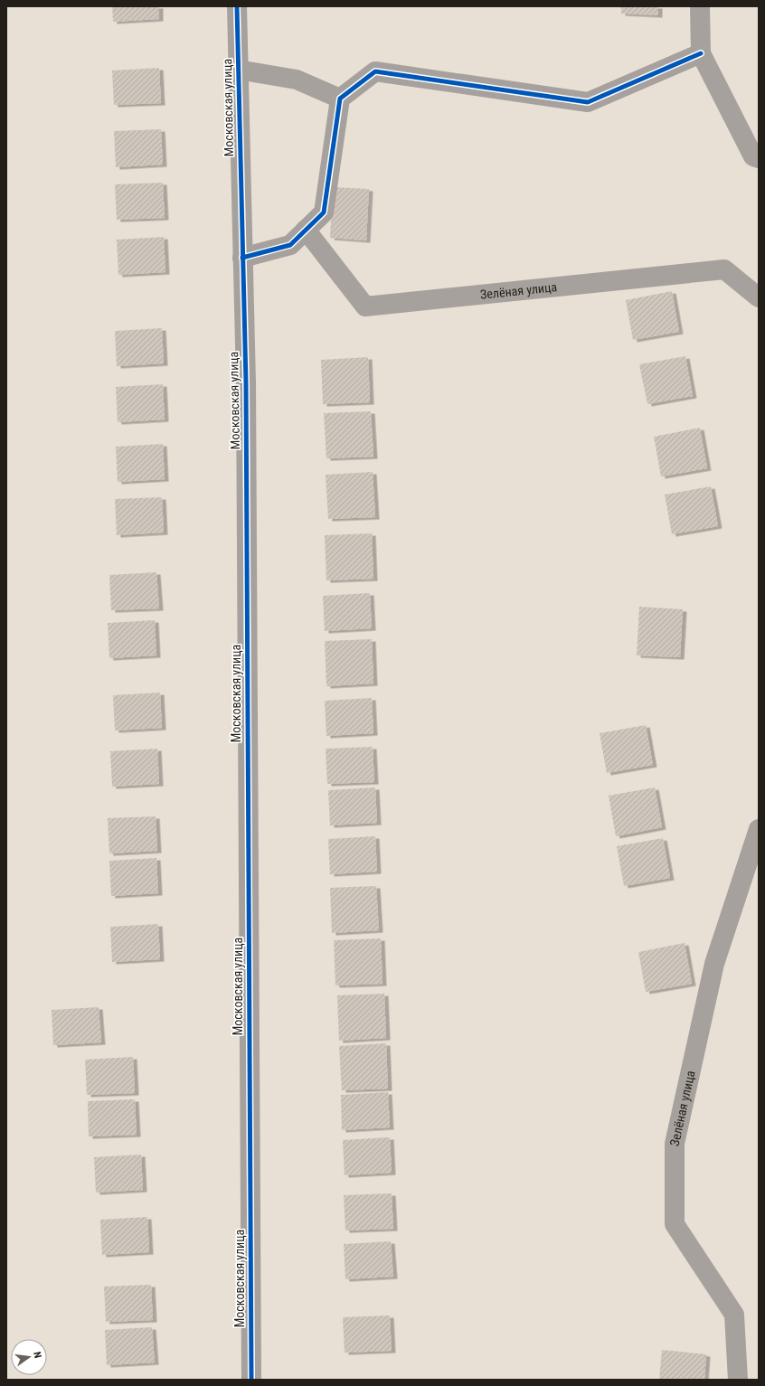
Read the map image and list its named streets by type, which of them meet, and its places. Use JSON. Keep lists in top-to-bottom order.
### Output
{
  "streets": {
    "street": ["Московская улица", "Зелёная улица"]
  },
  "north": "right"
}
